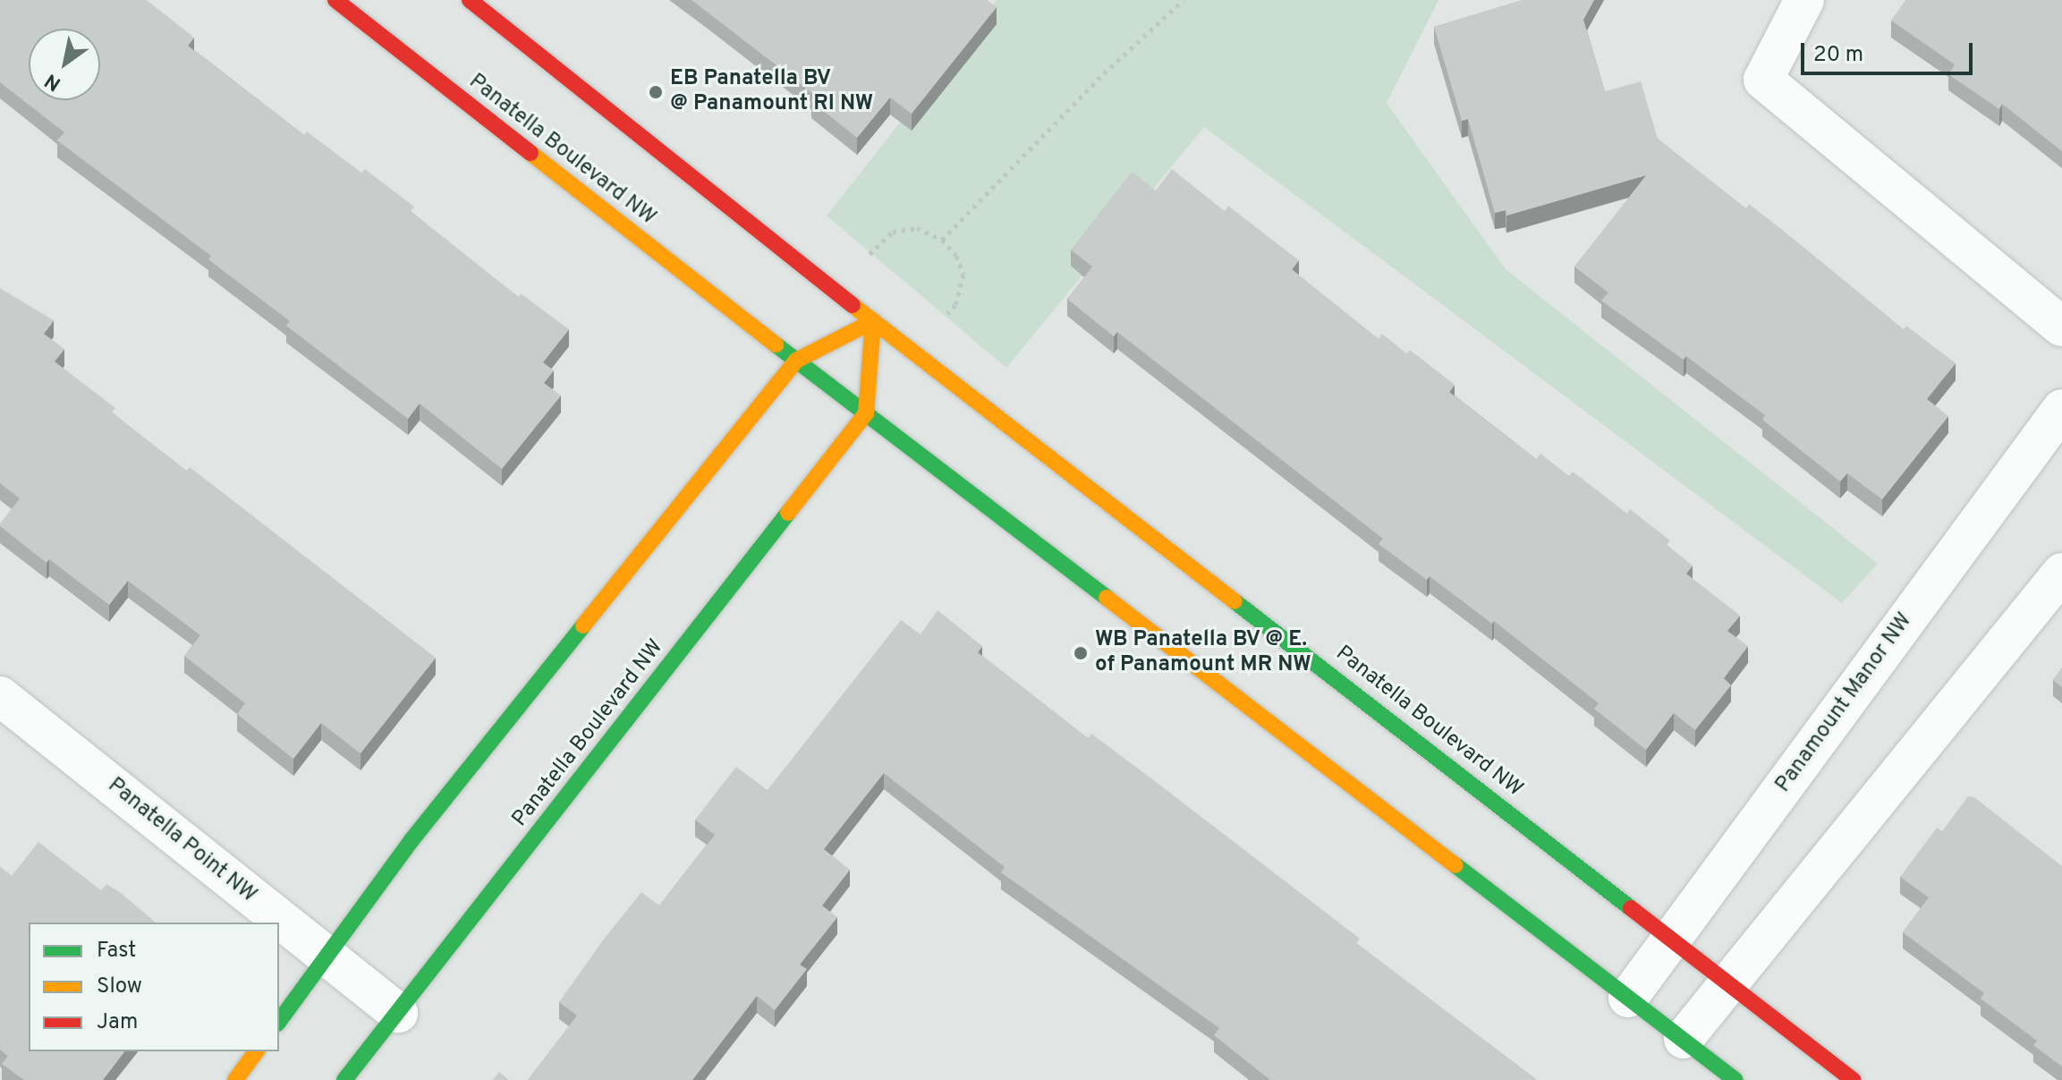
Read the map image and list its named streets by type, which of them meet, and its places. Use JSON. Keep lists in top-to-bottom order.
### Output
{
  "streets": {
    "street": ["Panatella Boulevard NW", "Panamount Manor NW", "Panatella Point NW"]
  },
  "crossings": [
    ["Panatella Boulevard NW", "Panamount Manor NW"],
    ["Panatella Boulevard NW", "Panatella Point NW"]
  ],
  "places": ["EB Panatella BV @ Panamount RI NW", "WB Panatella BV @ E. of Panamount MR NW"],
  "legend": ["Fast", "Slow", "Jam"],
  "scale_bar": "20 m",
  "north": "bottom left"
}
